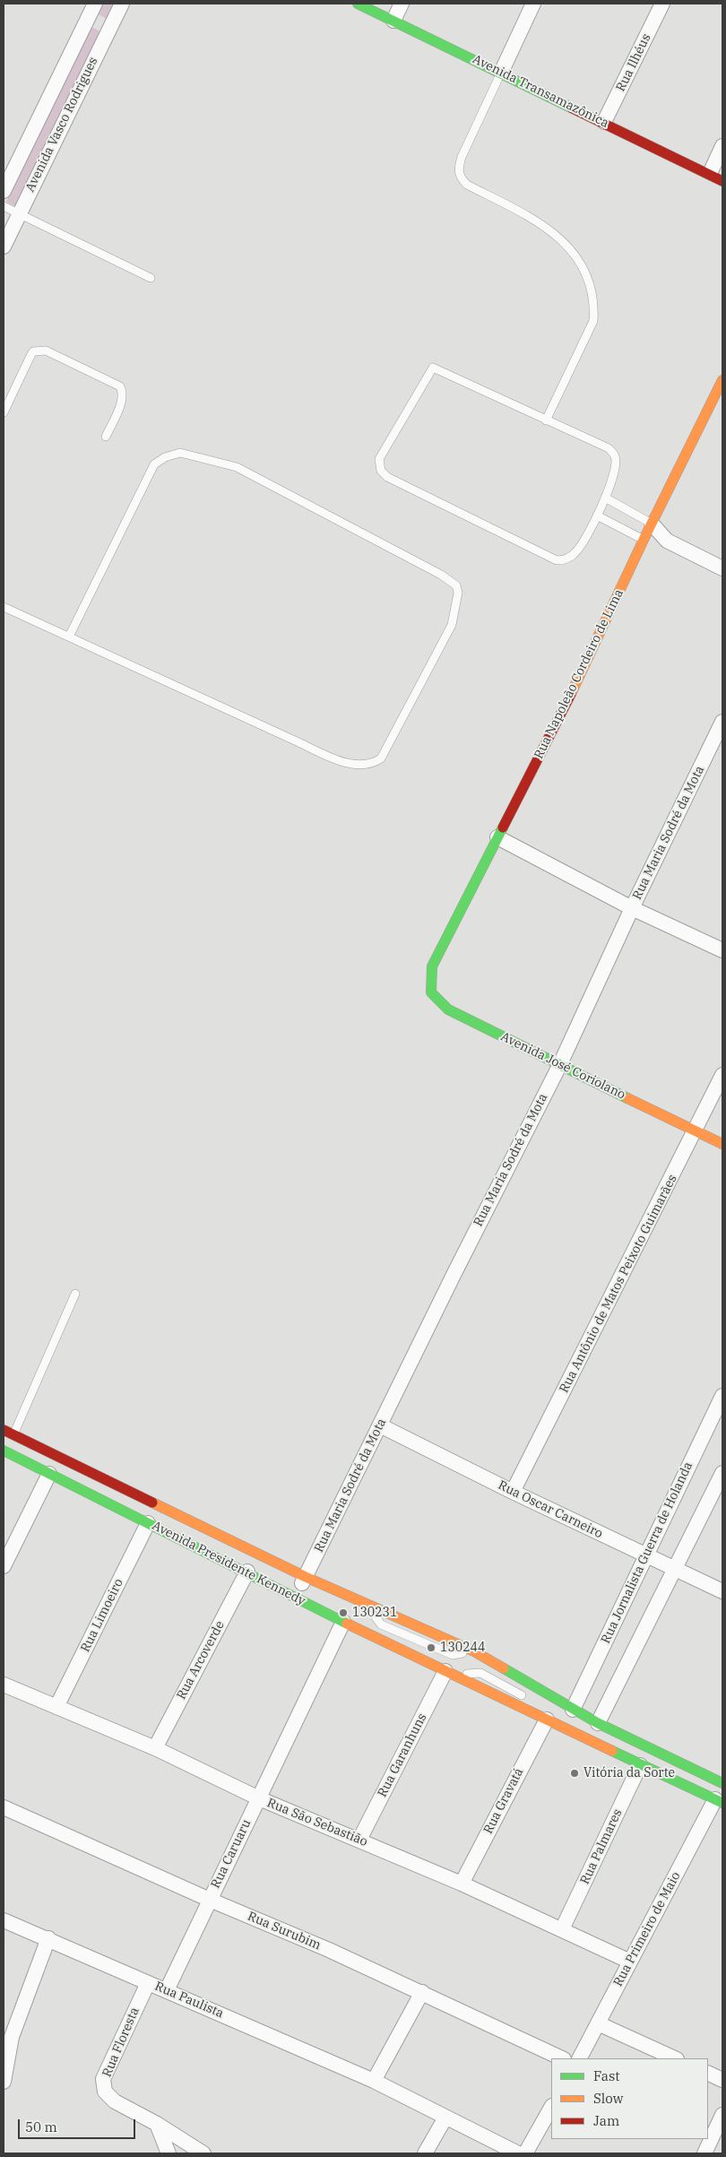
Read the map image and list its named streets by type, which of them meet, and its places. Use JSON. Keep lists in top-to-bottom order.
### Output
{
  "streets": {
    "main road": [
      "Avenida Transamazônica",
      "Rua Napoleão Cordeiro de Lima",
      "Avenida José Coriolano",
      "Avenida Presidente Kennedy"
    ],
    "street": [
      "Rua Ilhéus",
      "Avenida Vasco Rodrigues",
      "Rua Maria Sodré da Mota",
      "Rua Antônio de Matos Peixoto Guimarães",
      "Rua Oscar Carneiro",
      "Rua Jornalista Guerra de Holanda",
      "Rua Limoeiro",
      "Rua Arcoverde",
      "Rua Garanhuns",
      "Rua Gravatá",
      "Rua São Sebastião",
      "Rua Palmares",
      "Rua Caruaru",
      "Rua Primeiro de Maio",
      "Rua Surubim",
      "Rua Paulista",
      "Rua Floresta"
    ]
  },
  "crossings": [
    ["Rua Ilhéus", "Avenida Transamazônica"],
    ["Rua Napoleão Cordeiro de Lima", "Avenida José Coriolano"],
    ["Rua Maria Sodré da Mota", "Avenida José Coriolano"],
    ["Rua Maria Sodré da Mota", "Rua Oscar Carneiro"],
    ["Rua Maria Sodré da Mota", "Avenida Presidente Kennedy"],
    ["Avenida José Coriolano", "Rua Antônio de Matos Peixoto Guimarães"],
    ["Rua Antônio de Matos Peixoto Guimarães", "Rua Oscar Carneiro"],
    ["Rua Oscar Carneiro", "Rua Jornalista Guerra de Holanda"],
    ["Rua Jornalista Guerra de Holanda", "Avenida Presidente Kennedy"],
    ["Avenida Presidente Kennedy", "Rua Limoeiro"],
    ["Avenida Presidente Kennedy", "Rua Arcoverde"],
    ["Avenida Presidente Kennedy", "Rua Garanhuns"],
    ["Avenida Presidente Kennedy", "Rua Gravatá"],
    ["Avenida Presidente Kennedy", "Rua Palmares"],
    ["Avenida Presidente Kennedy", "Rua Caruaru"],
    ["Avenida Presidente Kennedy", "Rua Primeiro de Maio"],
    ["Rua Limoeiro", "Rua São Sebastião"],
    ["Rua Arcoverde", "Rua São Sebastião"],
    ["Rua Garanhuns", "Rua São Sebastião"],
    ["Rua Gravatá", "Rua São Sebastião"],
    ["Rua São Sebastião", "Rua Palmares"],
    ["Rua São Sebastião", "Rua Caruaru"],
    ["Rua São Sebastião", "Rua Primeiro de Maio"],
    ["Rua Caruaru", "Rua Surubim"],
    ["Rua Caruaru", "Rua Paulista"],
    ["Rua Paulista", "Rua Floresta"]
  ],
  "places": ["130231", "130244", "Vitória da Sorte"],
  "legend": ["Fast", "Slow", "Jam"],
  "scale_bar": "50 m"
}
